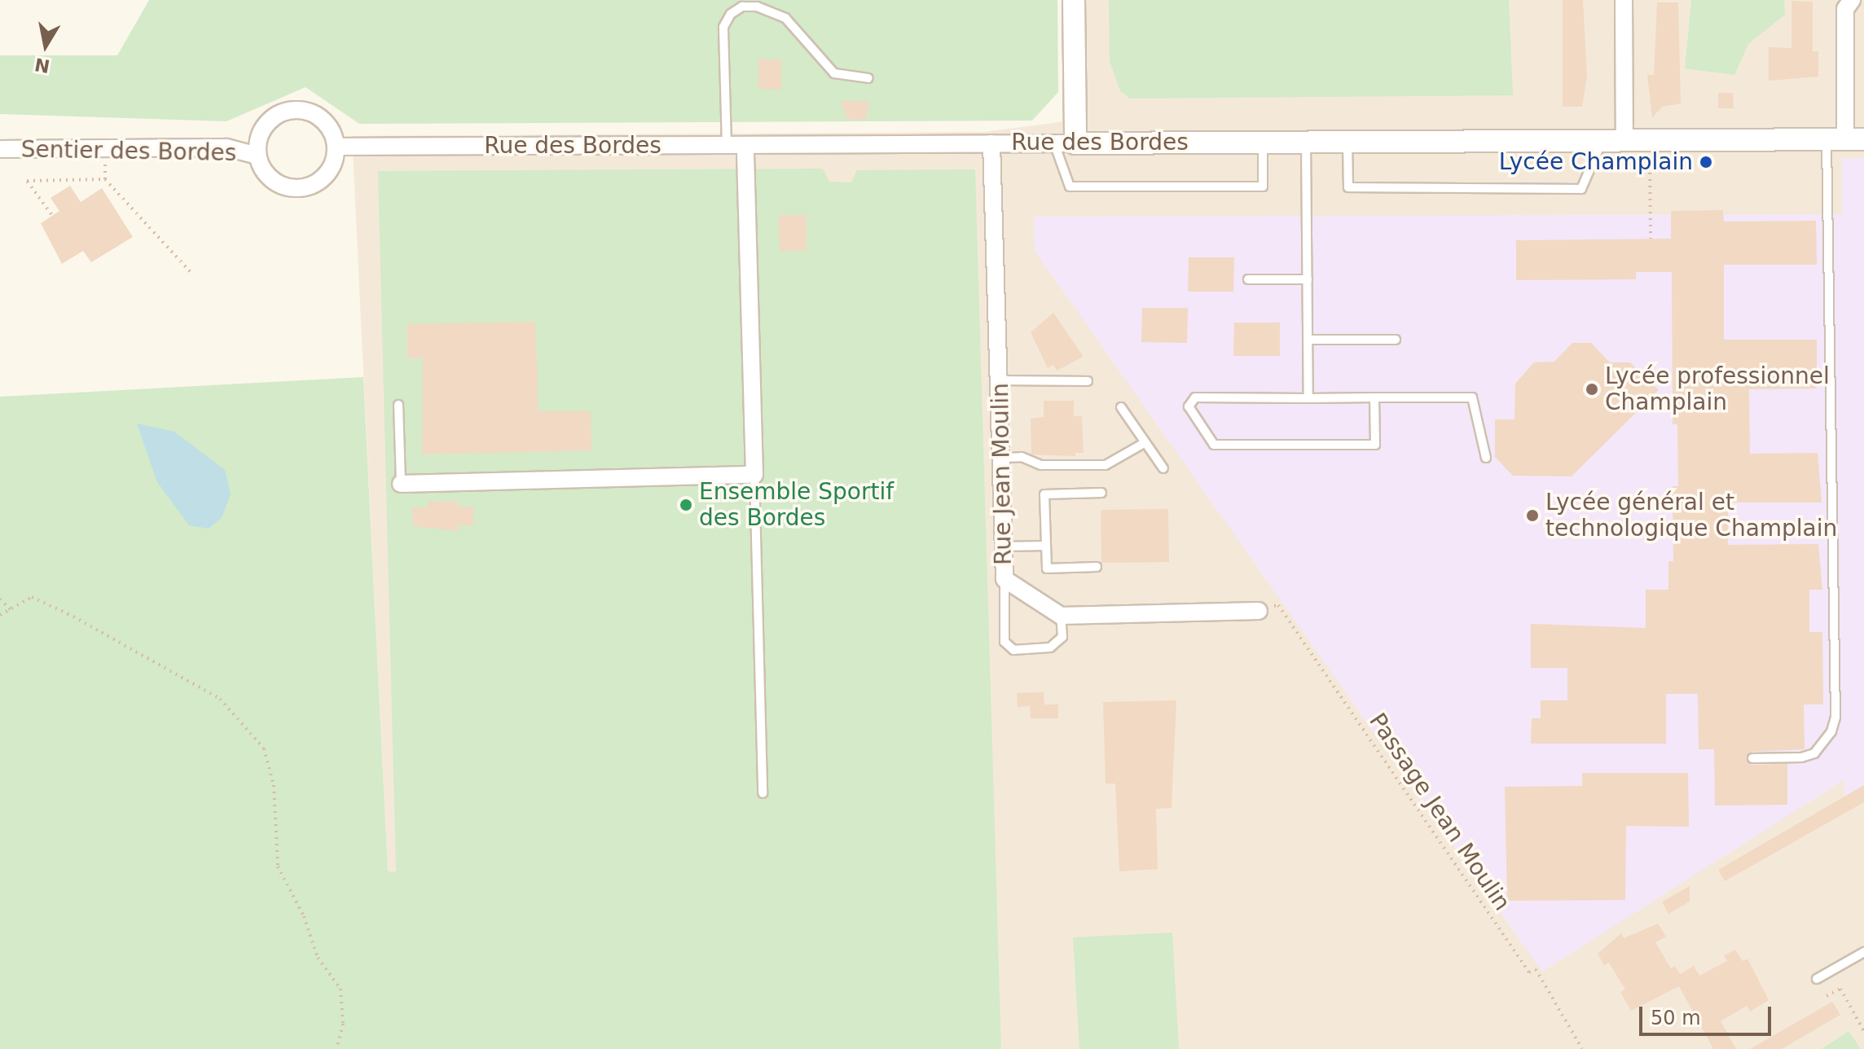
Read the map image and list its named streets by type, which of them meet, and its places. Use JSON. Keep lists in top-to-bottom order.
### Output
{
  "streets": {
    "street": ["Rue des Bordes", "Sentier des Bordes", "Rue Jean Moulin"],
    "path": ["Passage Jean Moulin"]
  },
  "crossings": [
    ["Rue des Bordes", "Sentier des Bordes"],
    ["Rue des Bordes", "Rue Jean Moulin"]
  ],
  "places": [
    "Lycée Champlain",
    "Lycée professionnel Champlain",
    "Ensemble Sportif des Bordes",
    "Lycée général et technologique Champlain"
  ],
  "scale_bar": "50 m",
  "north": "bottom"
}
